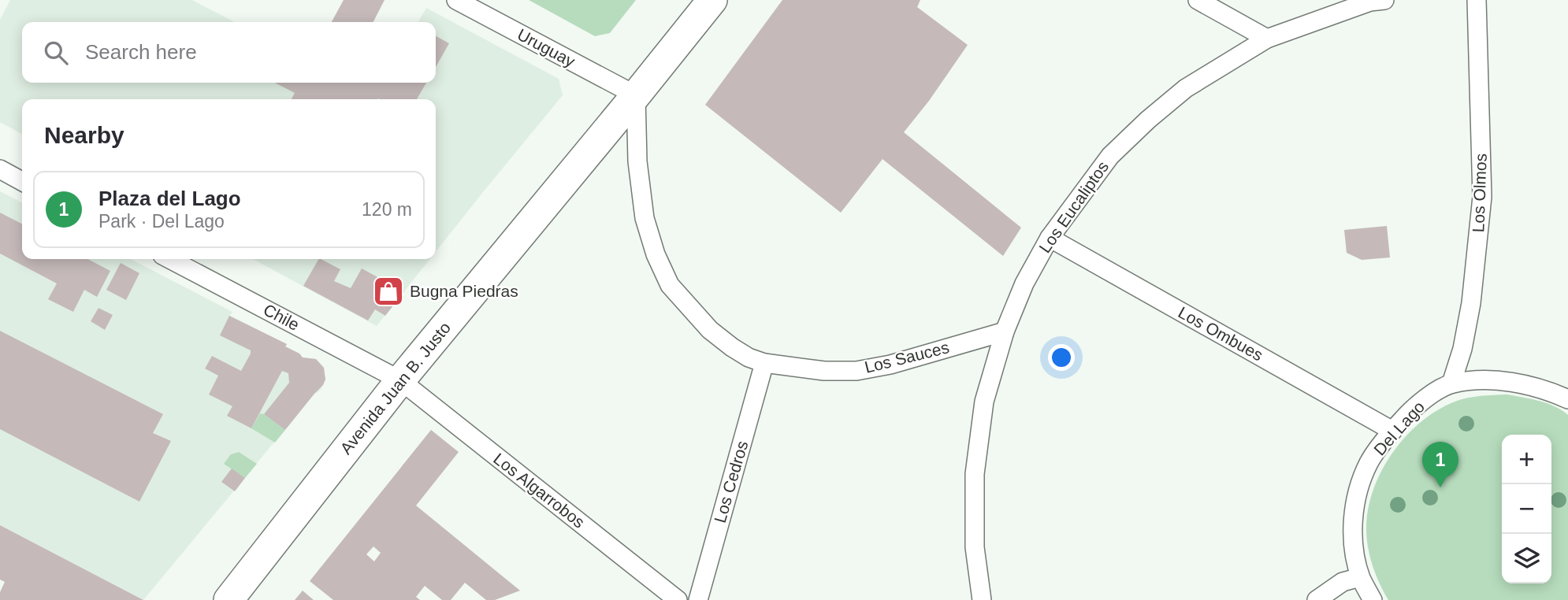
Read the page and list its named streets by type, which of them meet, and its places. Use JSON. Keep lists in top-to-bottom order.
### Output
{
  "streets": {
    "main road": ["Avenida Juan B. Justo"],
    "street": [
      "Uruguay",
      "Los Olmos",
      "Los Eucaliptos",
      "Chile",
      "Los Ombues",
      "Los Sauces",
      "Del Lago",
      "Los Cedros",
      "Los Algarrobos"
    ]
  },
  "crossings": [
    ["Uruguay", "Los Sauces"],
    ["Uruguay", "Avenida Juan B. Justo"],
    ["Los Olmos", "Del Lago"],
    ["Los Eucaliptos", "Los Ombues"],
    ["Los Eucaliptos", "Los Sauces"],
    ["Chile", "Avenida Juan B. Justo"],
    ["Chile", "Los Algarrobos"],
    ["Los Ombues", "Del Lago"],
    ["Los Sauces", "Avenida Juan B. Justo"],
    ["Los Sauces", "Los Cedros"],
    ["Avenida Juan B. Justo", "Los Algarrobos"]
  ],
  "places": {
    "shop": ["Bugna Piedras"]
  },
  "page": {
    "search": "Search here",
    "heading": "Nearby",
    "list": [
      {
        "mark": "1",
        "name": "Plaza del Lago",
        "note": "Park · Del Lago",
        "value": "120 m"
      }
    ],
    "map_buttons": ["+", "−"],
    "pins": "1"
  }
}
